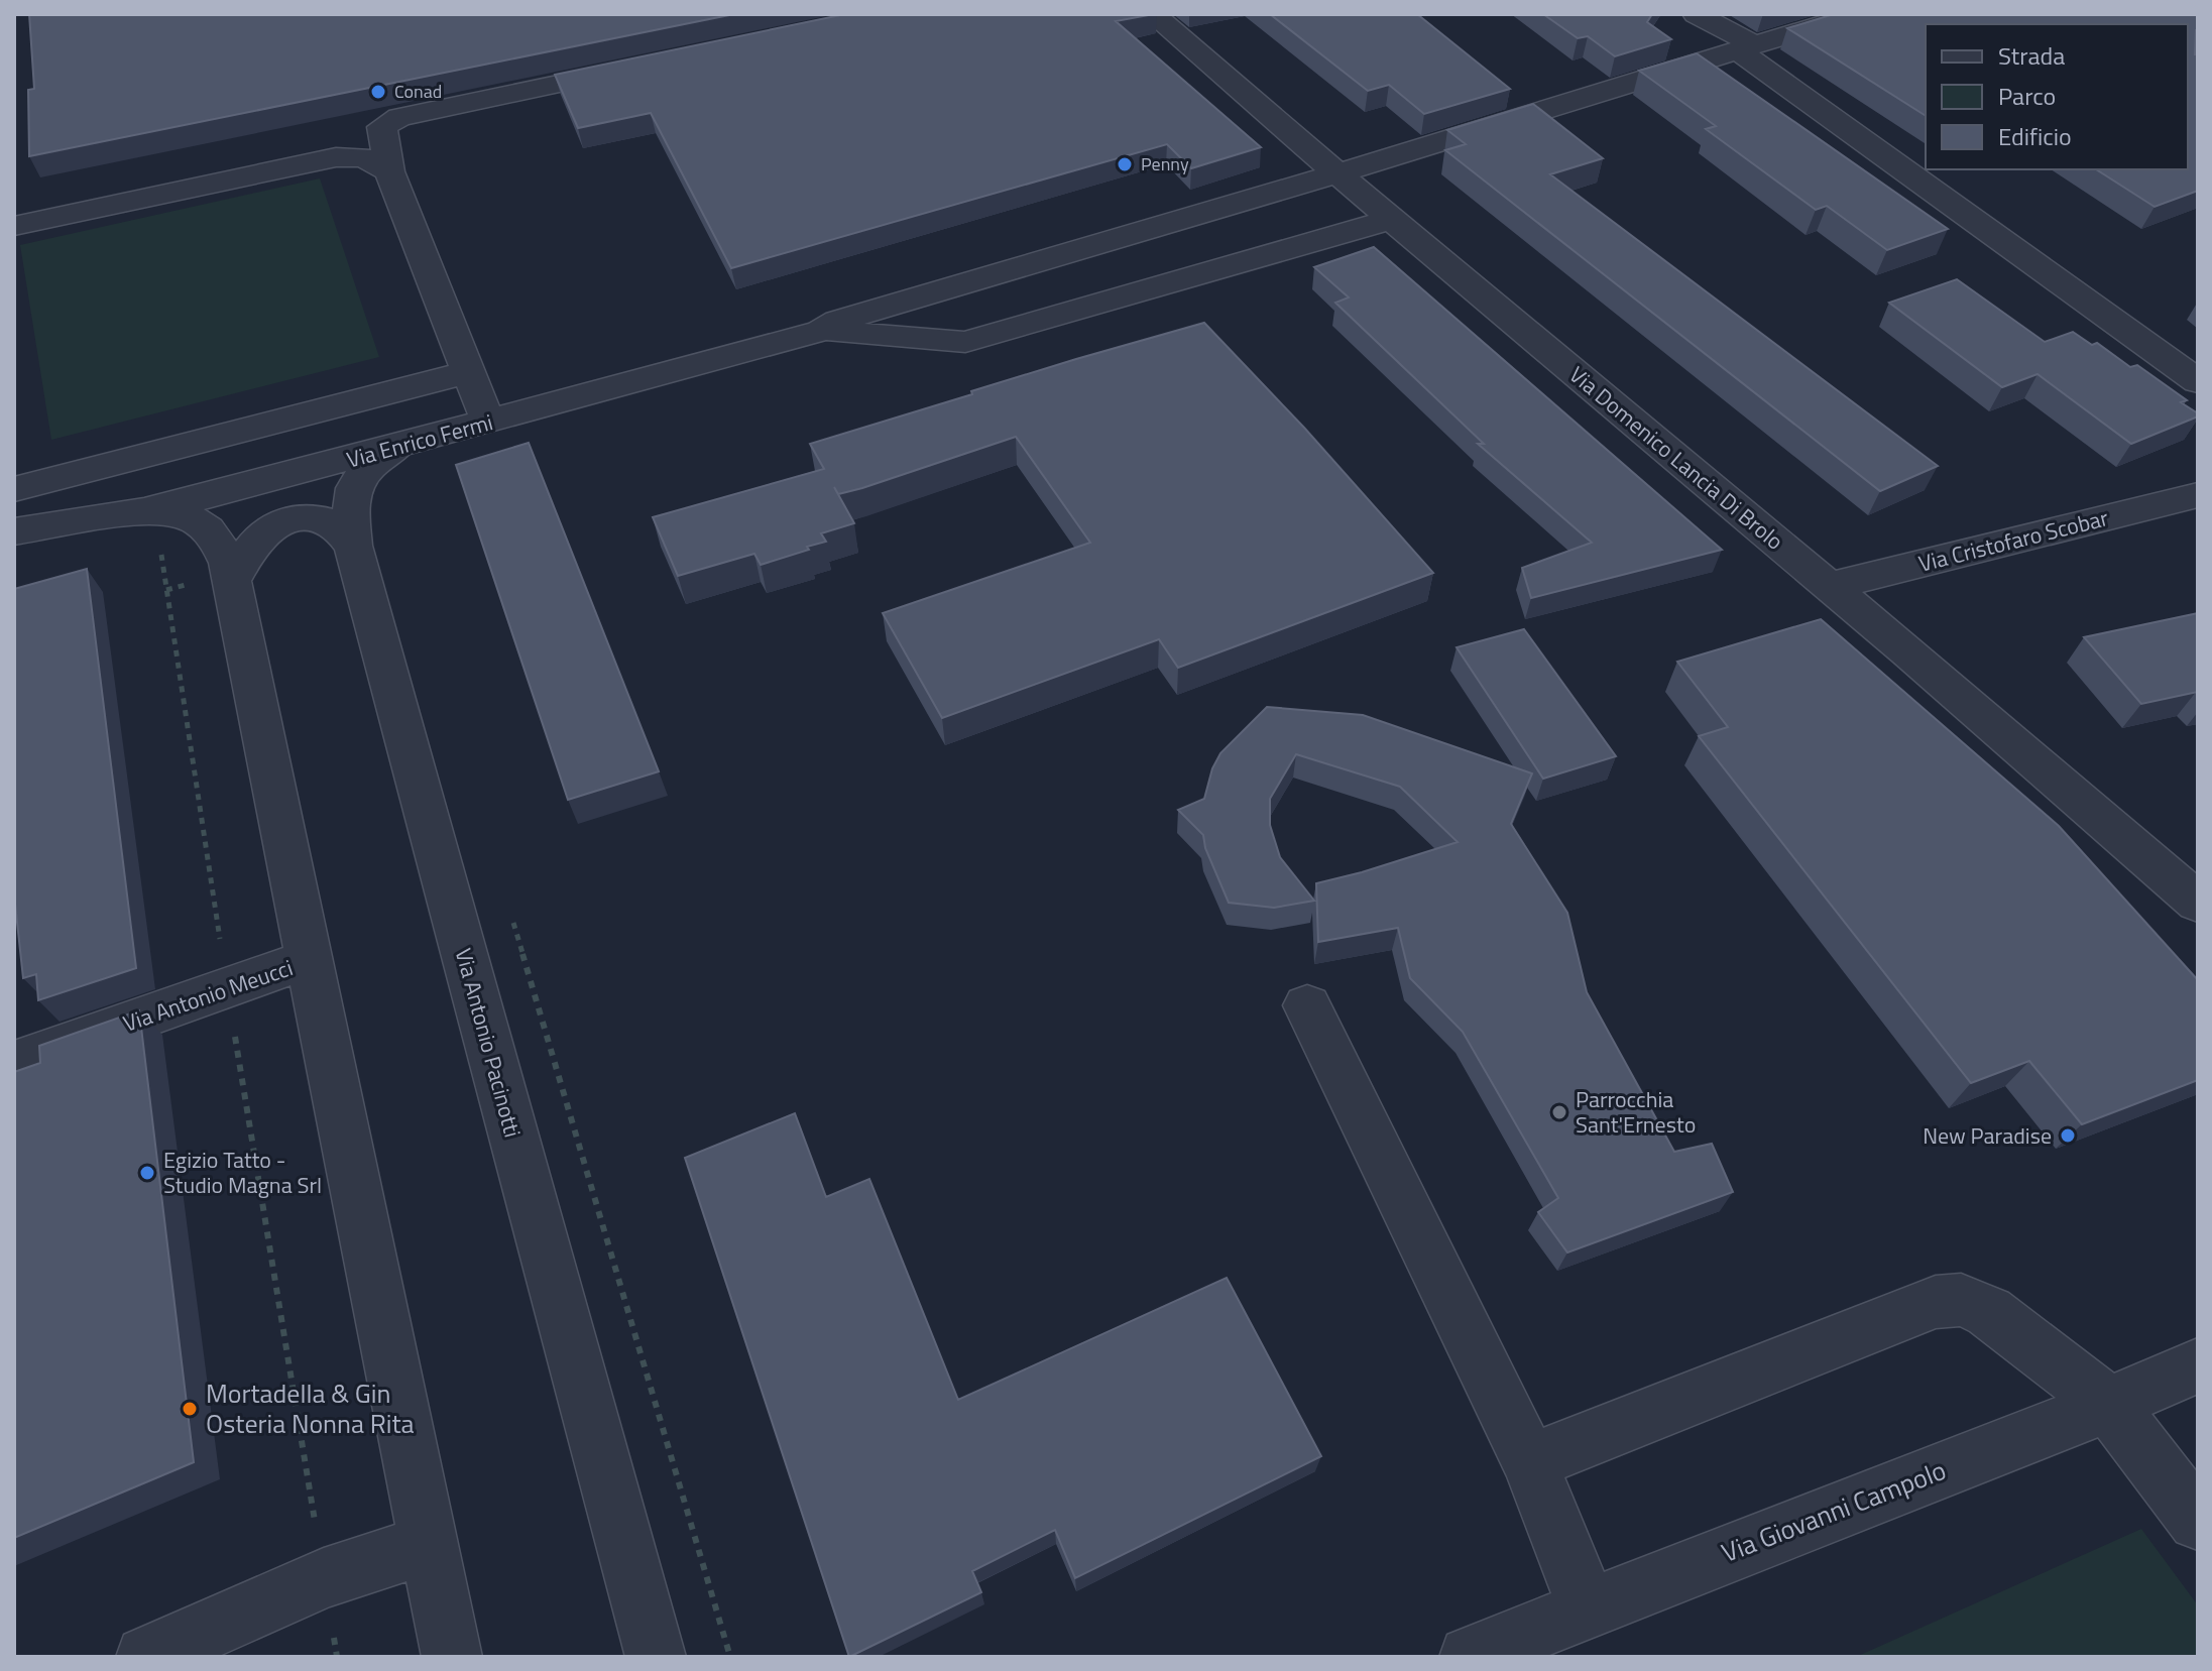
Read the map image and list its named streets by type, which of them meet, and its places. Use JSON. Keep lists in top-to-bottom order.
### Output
{
  "streets": {
    "street": [
      "Via Enrico Fermi",
      "Via Domenico Lancia Di Brolo",
      "Via Cristofaro Scobar",
      "Via Antonio Meucci",
      "Via Antonio Pacinotti",
      "Via Giovanni Campolo"
    ]
  },
  "crossings": [
    ["Via Enrico Fermi", "Via Antonio Pacinotti"],
    ["Via Domenico Lancia Di Brolo", "Via Cristofaro Scobar"]
  ],
  "places": [
    "Conad",
    "Penny",
    "Parrocchia Sant'Ernesto",
    "New Paradise",
    "Egizio Tatto - Studio Magna Srl",
    "Mortadella & Gin Osteria Nonna Rita"
  ],
  "legend": ["Strada", "Parco", "Edificio"]
}
